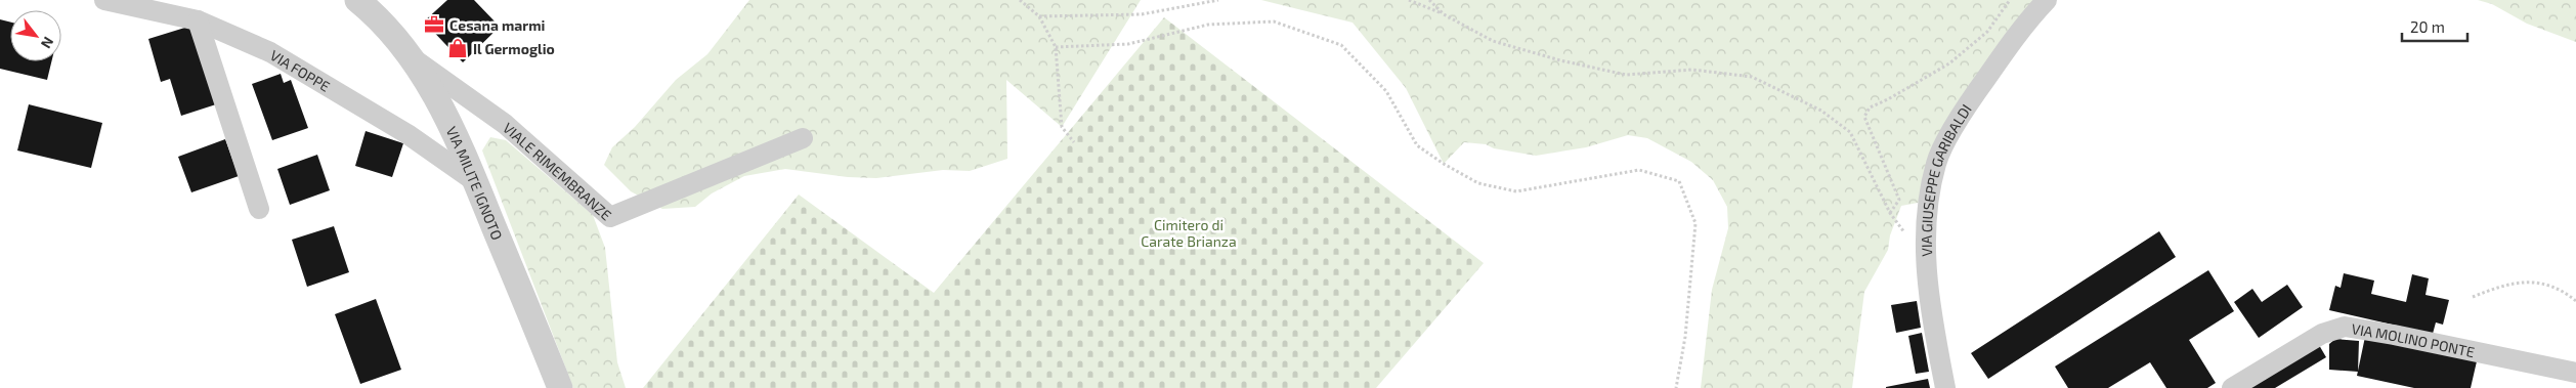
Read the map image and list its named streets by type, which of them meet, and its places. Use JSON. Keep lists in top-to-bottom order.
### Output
{
  "streets": {
    "street": [
      "VIA FOPPE",
      "VIALE RIMEMBRANZE",
      "VIA GIUSEPPE GARIBALDI",
      "VIA MILITE IGNOTO",
      "VIA MOLINO PONTE"
    ]
  },
  "crossings": [
    ["VIA FOPPE", "VIA MILITE IGNOTO"],
    ["VIALE RIMEMBRANZE", "VIA MILITE IGNOTO"]
  ],
  "parks": ["Cimitero di Carate Brianza"],
  "places": {
    "office": ["Cesana marmi"],
    "shop": ["Il Germoglio"]
  },
  "scale_bar": "20 m",
  "north": "bottom right"
}
